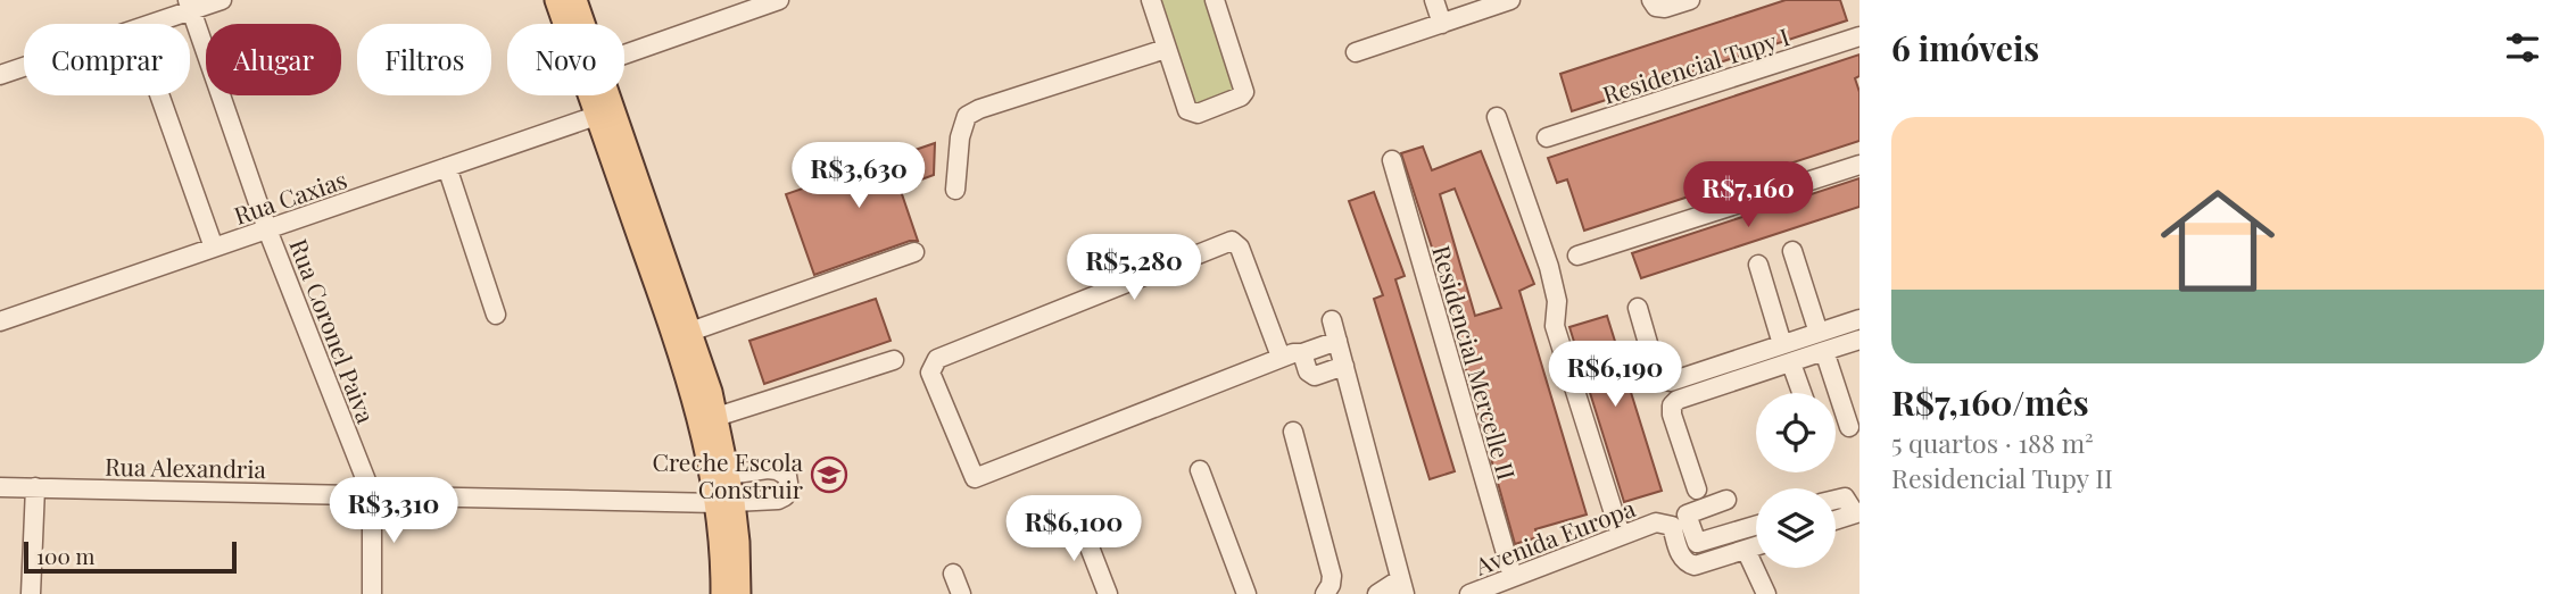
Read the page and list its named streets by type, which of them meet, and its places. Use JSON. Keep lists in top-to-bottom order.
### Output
{
  "streets": {
    "street": [
      "Residencial Tupy I",
      "Rua Caxias",
      "Rua Coronel Paiva",
      "Residencial Mercelle II",
      "Rua Alexandria",
      "Avenida Europa"
    ]
  },
  "crossings": [
    ["Rua Caxias", "Rua Coronel Paiva"],
    ["Rua Coronel Paiva", "Rua Alexandria"],
    ["Residencial Mercelle II", "Avenida Europa"]
  ],
  "places": {
    "school or university": ["Creche Escola Construir"]
  },
  "scale_bar": "100 m",
  "page": {
    "heading": "6 imóveis",
    "chip": [
      "Comprar",
      "Alugar",
      "Filtros",
      "Novo"
    ],
    "list": [
      {
        "name": "R$7,160/mês",
        "note": "5 quartos · 188 m² · Residencial Tupy II"
      }
    ],
    "price": [
      "R$3,630",
      "R$7,160",
      "R$5,280",
      "R$6,190",
      "R$3,310",
      "R$6,100"
    ],
    "scale": "100 m"
  }
}
